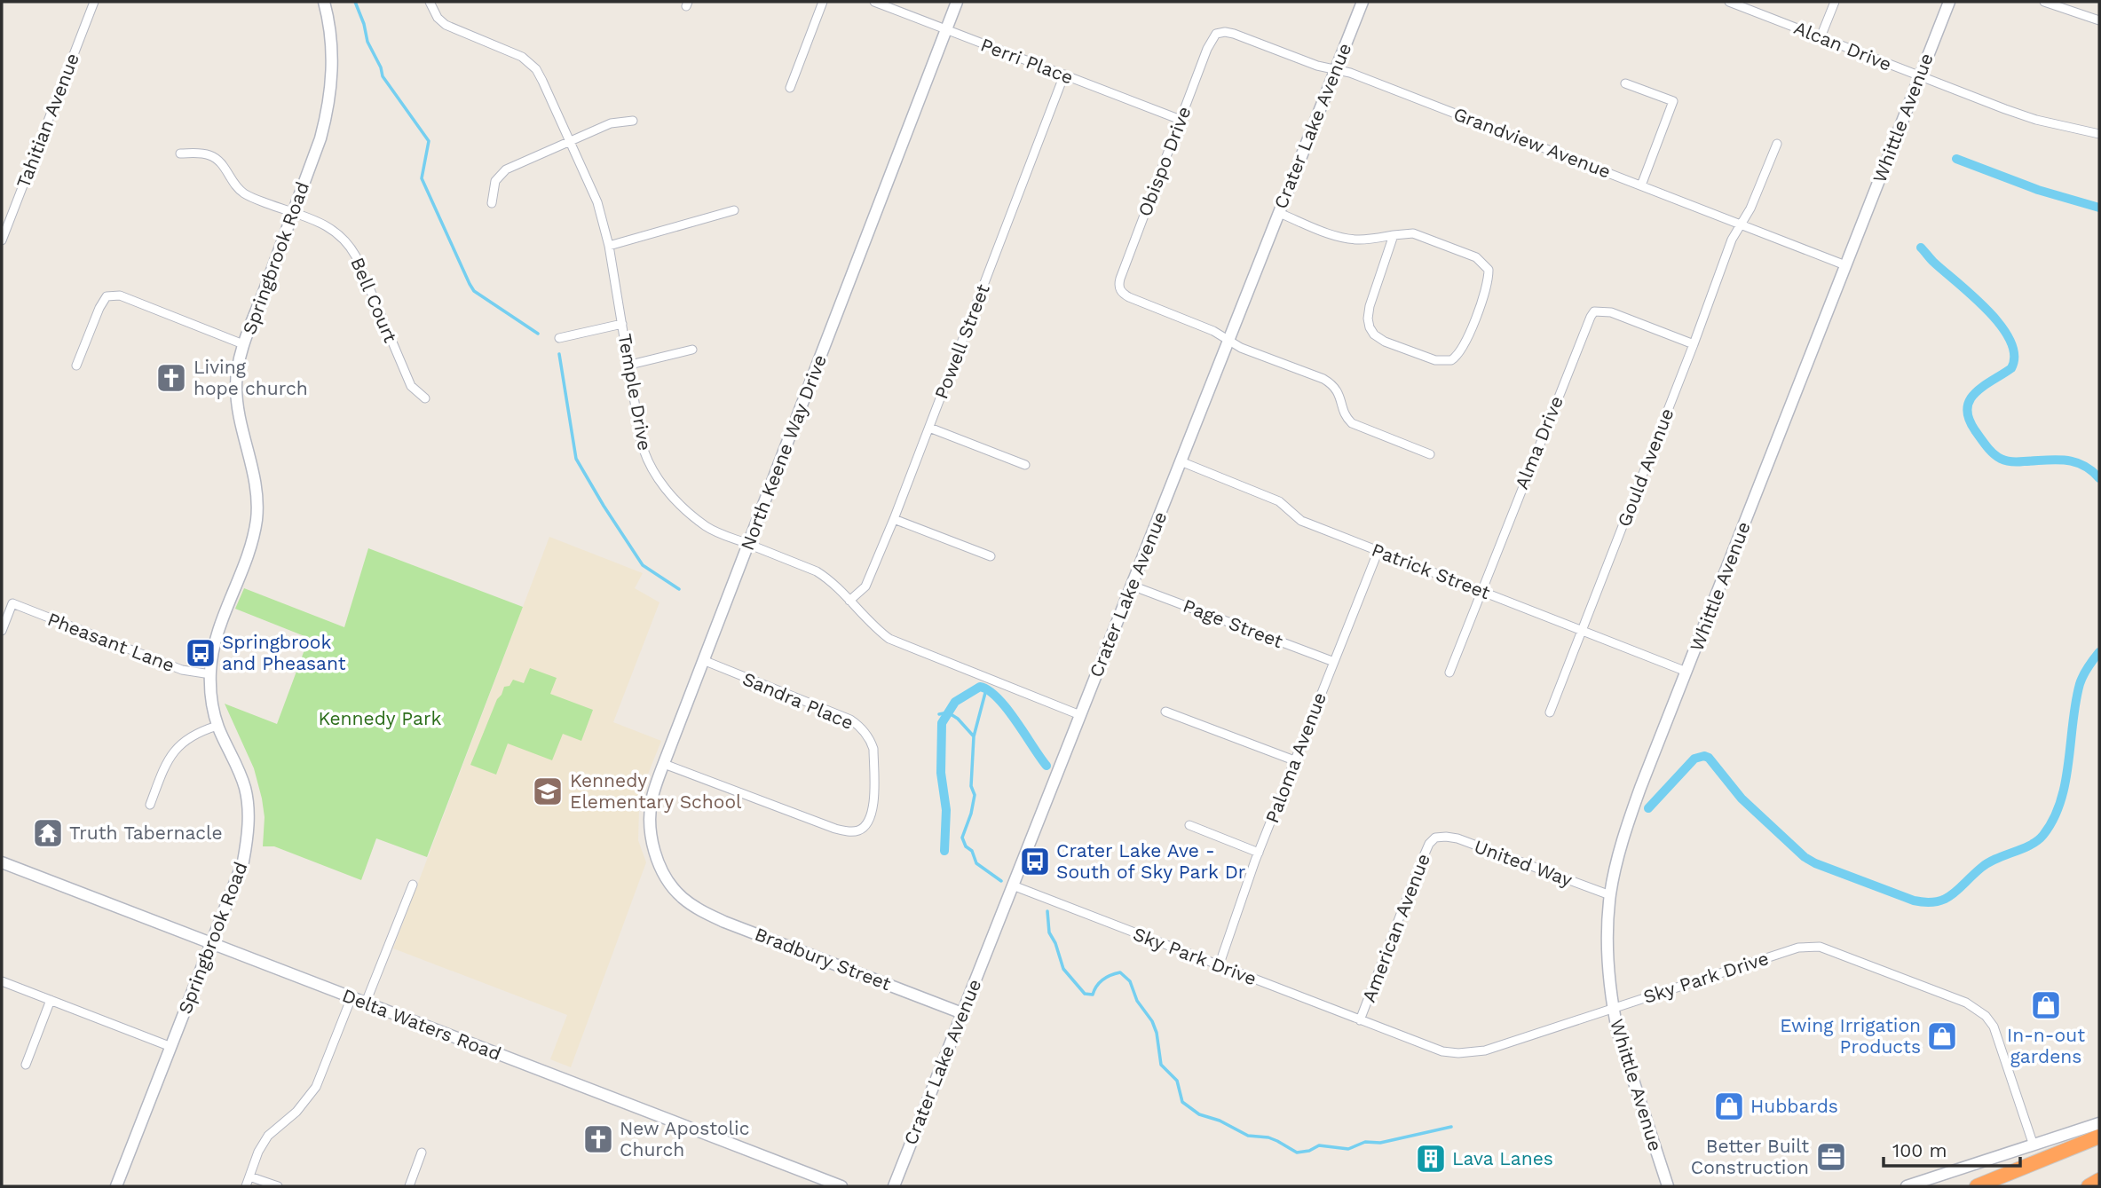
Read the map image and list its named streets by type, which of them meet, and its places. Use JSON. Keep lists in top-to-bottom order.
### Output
{
  "streets": {
    "street": [
      "Alcan Drive",
      "Perri Place",
      "Whittle Avenue",
      "Tahitian Avenue",
      "Crater Lake Avenue",
      "Grandview Avenue",
      "Obispo Drive",
      "Springbrook Road",
      "Bell Court",
      "Powell Street",
      "Temple Drive",
      "Alma Drive",
      "North Keene Way Drive",
      "Gould Avenue",
      "Patrick Street",
      "Page Street",
      "Pheasant Lane",
      "Sandra Place",
      "Paloma Avenue",
      "United Way",
      "American Avenue",
      "Sky Park Drive",
      "Bradbury Street",
      "Delta Waters Road"
    ]
  },
  "crossings": [
    ["Alcan Drive", "Whittle Avenue"],
    ["Perri Place", "Obispo Drive"],
    ["Perri Place", "Powell Street"],
    ["Perri Place", "North Keene Way Drive"],
    ["Whittle Avenue", "Grandview Avenue"],
    ["Whittle Avenue", "Patrick Street"],
    ["Whittle Avenue", "United Way"],
    ["Whittle Avenue", "Sky Park Drive"],
    ["Crater Lake Avenue", "Grandview Avenue"],
    ["Crater Lake Avenue", "Obispo Drive"],
    ["Crater Lake Avenue", "Temple Drive"],
    ["Crater Lake Avenue", "Patrick Street"],
    ["Crater Lake Avenue", "Page Street"],
    ["Crater Lake Avenue", "Sky Park Drive"],
    ["Crater Lake Avenue", "Bradbury Street"],
    ["Grandview Avenue", "Obispo Drive"],
    ["Grandview Avenue", "Gould Avenue"],
    ["Springbrook Road", "Bell Court"],
    ["Springbrook Road", "Pheasant Lane"],
    ["Springbrook Road", "Delta Waters Road"],
    ["Powell Street", "Temple Drive"],
    ["Temple Drive", "North Keene Way Drive"],
    ["Alma Drive", "Gould Avenue"],
    ["Alma Drive", "Patrick Street"],
    ["North Keene Way Drive", "Sandra Place"],
    ["North Keene Way Drive", "Bradbury Street"],
    ["Gould Avenue", "Patrick Street"],
    ["Patrick Street", "Paloma Avenue"],
    ["Page Street", "Paloma Avenue"],
    ["Paloma Avenue", "Sky Park Drive"],
    ["United Way", "American Avenue"],
    ["American Avenue", "Sky Park Drive"]
  ],
  "parks": ["Kennedy Park"],
  "places": {
    "church": ["Living hope church", "New Apostolic Church"],
    "bus stop": ["Springbrook and Pheasant", "Crater Lake Ave - South of Sky Park Dr"],
    "school or university": ["Kennedy Elementary School"],
    "temple": ["Truth Tabernacle"],
    "shop": ["In-n-out gardens", "Ewing Irrigation Products", "Hubbards"],
    "office": ["Better Built Construction"],
    "building": ["Lava Lanes"]
  },
  "scale_bar": "100 m"
}
